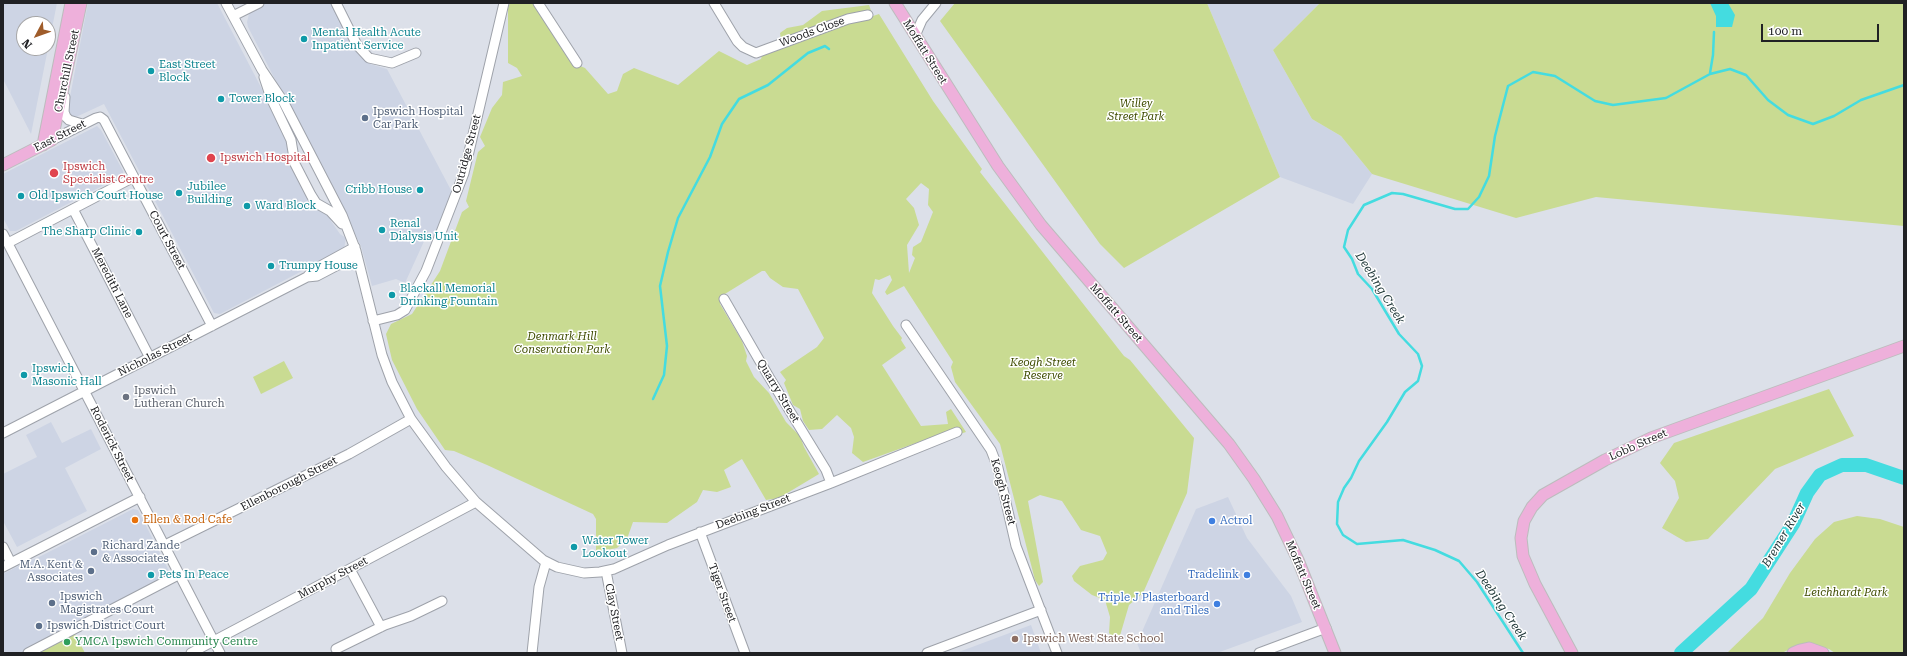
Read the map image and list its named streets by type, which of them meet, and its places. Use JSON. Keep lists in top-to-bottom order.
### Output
{
  "streets": {
    "main road": [
      "Moffatt Street",
      "Churchill Street",
      "East Street",
      "Lobb Street"
    ],
    "street": [
      "Woods Close",
      "Outridge Street",
      "Court Street",
      "Meredith Lane",
      "Nicholas Street",
      "Quarry Street",
      "Roderick Street",
      "Ellenborough Street",
      "Keogh Street",
      "Deebing Street",
      "Murphy Street",
      "Tiger Street",
      "Clay Street"
    ]
  },
  "crossings": [
    ["Churchill Street", "East Street"],
    ["East Street", "Court Street"],
    ["Outridge Street", "Deebing Street"],
    ["Court Street", "Nicholas Street"],
    ["Meredith Lane", "Nicholas Street"],
    ["Nicholas Street", "Roderick Street"],
    ["Nicholas Street", "Deebing Street"],
    ["Quarry Street", "Deebing Street"],
    ["Roderick Street", "Ellenborough Street"],
    ["Roderick Street", "Murphy Street"],
    ["Ellenborough Street", "Deebing Street"],
    ["Deebing Street", "Murphy Street"],
    ["Deebing Street", "Tiger Street"],
    ["Deebing Street", "Clay Street"]
  ],
  "water": ["Deebing Creek", "Bremer River"],
  "parks": [
    "Willey Street Park",
    "Denmark Hill Conservation Park",
    "Keogh Street Reserve",
    "Leichhardt Park"
  ],
  "places": [
    "Mental Health Acute Inpatient Service",
    "East Street Block",
    "Tower Block",
    "Ipswich Hospital Car Park",
    "Ipswich Hospital",
    "Ipswich Specialist Centre",
    "Cribb House",
    "Jubilee Building",
    "Old Ipswich Court House",
    "Ward Block",
    "Renal Dialysis Unit",
    "The Sharp Clinic",
    "Trumpy House",
    "Blackall Memorial Drinking Fountain",
    "Ipswich Masonic Hall",
    "Ipswich Lutheran Church",
    "Ellen & Rod Cafe",
    "Actrol",
    "Water Tower Lookout",
    "Richard Zande & Associates",
    "M.A. Kent & Associates",
    "Pets In Peace",
    "Tradelink",
    "Ipswich Magistrates Court",
    "Triple J Plasterboard and Tiles",
    "Ipswich District Court",
    "Ipswich West State School",
    "YMCA Ipswich Community Centre"
  ],
  "scale_bar": "100 m",
  "north": "bottom left"
}
